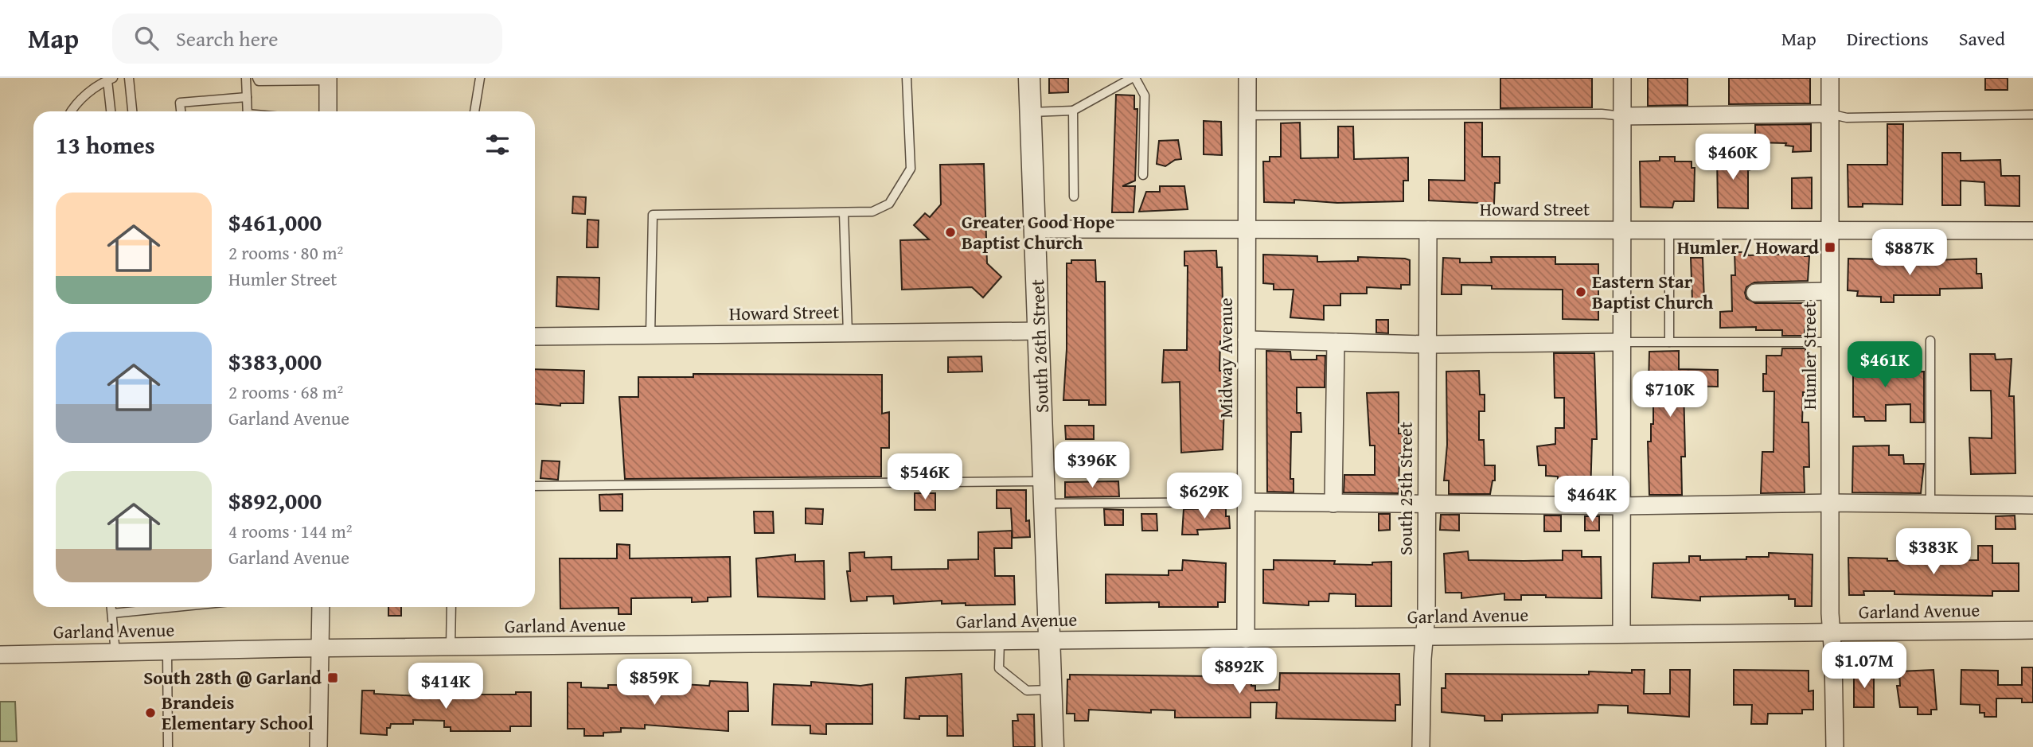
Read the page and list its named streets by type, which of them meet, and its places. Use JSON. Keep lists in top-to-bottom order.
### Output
{
  "streets": {
    "street": [
      "Howard Street",
      "South 26th Street",
      "Humler Street",
      "Midway Avenue",
      "South 25th Street",
      "Garland Avenue"
    ]
  },
  "crossings": [
    ["Howard Street", "South 26th Street"],
    ["Howard Street", "Humler Street"],
    ["Howard Street", "Midway Avenue"],
    ["Howard Street", "South 25th Street"],
    ["South 26th Street", "Garland Avenue"],
    ["Humler Street", "Garland Avenue"],
    ["Midway Avenue", "Garland Avenue"],
    ["South 25th Street", "Garland Avenue"]
  ],
  "places": {
    "other": ["Greater Good Hope Baptist Church", "Eastern Star Baptist Church", "Brandeis Elementary School"],
    "transit": ["Humler / Howard", "South 28th @ Garland"]
  },
  "page": {
    "header": "Map",
    "search": "Search here",
    "nav": ["Map", "Directions", "Saved"],
    "heading": "13 homes",
    "price": [
      "$460K",
      "$887K",
      "$461K",
      "$710K",
      "$396K",
      "$546K",
      "$629K",
      "$464K",
      "$383K",
      "$1.07M",
      "$892K",
      "$859K",
      "$414K"
    ],
    "list": [
      {
        "name": "$461,000",
        "note": "2 rooms · 80 m² · Humler Street"
      },
      {
        "name": "$383,000",
        "note": "2 rooms · 68 m² · Garland Avenue"
      },
      {
        "name": "$892,000",
        "note": "4 rooms · 144 m² · Garland Avenue"
      }
    ]
  }
}
